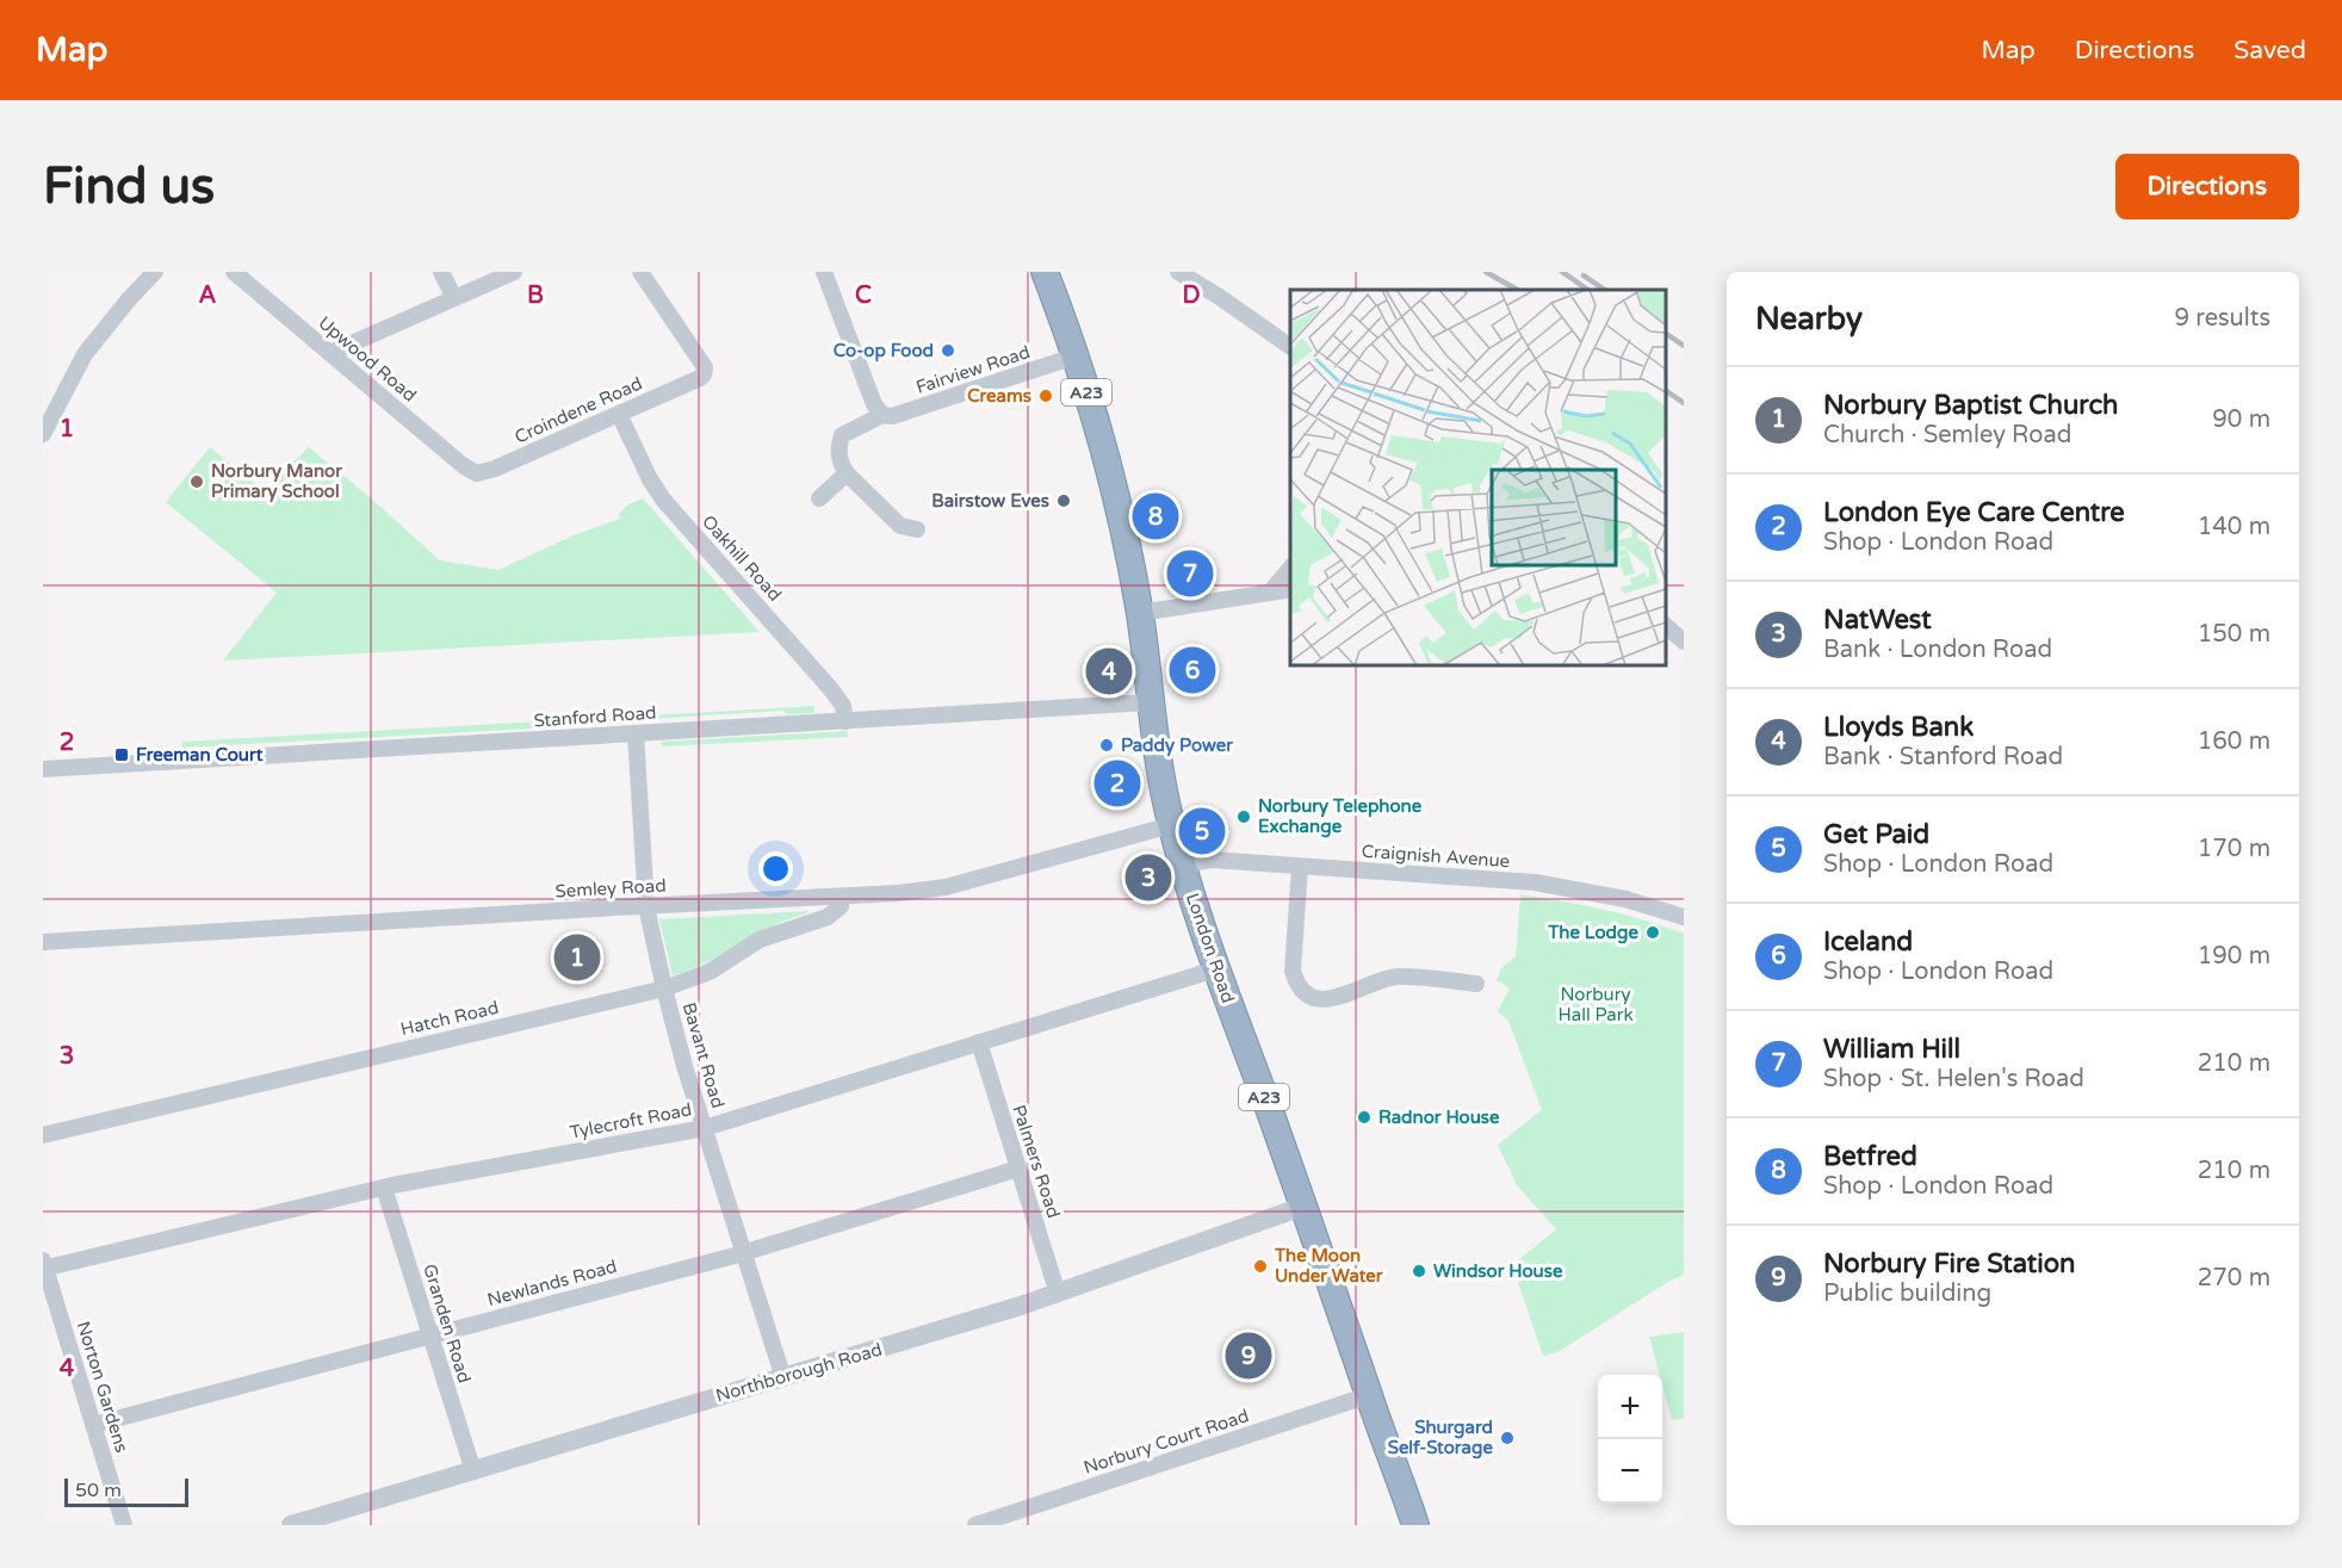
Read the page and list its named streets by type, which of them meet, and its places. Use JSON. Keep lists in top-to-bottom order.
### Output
{
  "streets": {
    "highway": ["A23", "London Road"],
    "street": [
      "Upwood Road",
      "Fairview Road",
      "Croindene Road",
      "Oakhill Road",
      "Stanford Road",
      "Craignish Avenue",
      "Semley Road",
      "Hatch Road",
      "Bavant Road",
      "Tylecroft Road",
      "Palmers Road",
      "Newlands Road",
      "Granden Road",
      "Northborough Road",
      "Norton Gardens",
      "Norbury Court Road"
    ]
  },
  "crossings": [
    ["Upwood Road", "Croindene Road"],
    ["Fairview Road", "London Road"],
    ["Croindene Road", "Oakhill Road"],
    ["Oakhill Road", "Stanford Road"],
    ["Stanford Road", "London Road"],
    ["Stanford Road", "Bavant Road"],
    ["Craignish Avenue", "London Road"],
    ["Semley Road", "London Road"],
    ["Semley Road", "Hatch Road"],
    ["Semley Road", "Bavant Road"],
    ["London Road", "Tylecroft Road"],
    ["London Road", "Northborough Road"],
    ["London Road", "Norbury Court Road"],
    ["Hatch Road", "Bavant Road"],
    ["Bavant Road", "Tylecroft Road"],
    ["Bavant Road", "Newlands Road"],
    ["Bavant Road", "Northborough Road"],
    ["Tylecroft Road", "Palmers Road"],
    ["Tylecroft Road", "Granden Road"],
    ["Tylecroft Road", "Norton Gardens"],
    ["Palmers Road", "Newlands Road"],
    ["Palmers Road", "Northborough Road"],
    ["Newlands Road", "Granden Road"],
    ["Newlands Road", "Norton Gardens"],
    ["Granden Road", "Northborough Road"]
  ],
  "parks": ["Norbury Hall Park"],
  "places": {
    "other": [
      "Co-op Food",
      "Creams",
      "Norbury Manor Primary School",
      "Bairstow Eves",
      "Paddy Power",
      "Norbury Telephone Exchange",
      "The Lodge",
      "Radnor House",
      "The Moon Under Water",
      "Windsor House",
      "Shurgard Self-Storage"
    ],
    "transit": ["Freeman Court"]
  },
  "scale_bar": "50 m",
  "page": {
    "header": "Map",
    "nav": ["Map", "Directions", "Saved"],
    "buttons": "Directions",
    "title": "Find us",
    "heading": ["Nearby", "9 results"],
    "list": [
      {
        "mark": "1",
        "name": "Norbury Baptist Church",
        "note": "Church · Semley Road",
        "value": "90 m"
      },
      {
        "mark": "2",
        "name": "London Eye Care Centre",
        "note": "Shop · London Road",
        "value": "140 m"
      },
      {
        "mark": "3",
        "name": "NatWest",
        "note": "Bank · London Road",
        "value": "150 m"
      },
      {
        "mark": "4",
        "name": "Lloyds Bank",
        "note": "Bank · Stanford Road",
        "value": "160 m"
      },
      {
        "mark": "5",
        "name": "Get Paid",
        "note": "Shop · London Road",
        "value": "170 m"
      },
      {
        "mark": "6",
        "name": "Iceland",
        "note": "Shop · London Road",
        "value": "190 m"
      },
      {
        "mark": "7",
        "name": "William Hill",
        "note": "Shop · St. Helen's Road",
        "value": "210 m"
      },
      {
        "mark": "8",
        "name": "Betfred",
        "note": "Shop · London Road",
        "value": "210 m"
      },
      {
        "mark": "9",
        "name": "Norbury Fire Station",
        "note": "Public building",
        "value": "270 m"
      }
    ],
    "pins": [
      "8",
      "7",
      "6",
      "4",
      "2",
      "5",
      "3",
      "1",
      "9"
    ],
    "map_buttons": ["+", "−"],
    "scale": "50 m"
  },
  "grid": {
    "columns": [
      "A",
      "B",
      "C",
      "D"
    ],
    "rows": [
      "1",
      "2",
      "3",
      "4"
    ]
  }
}
